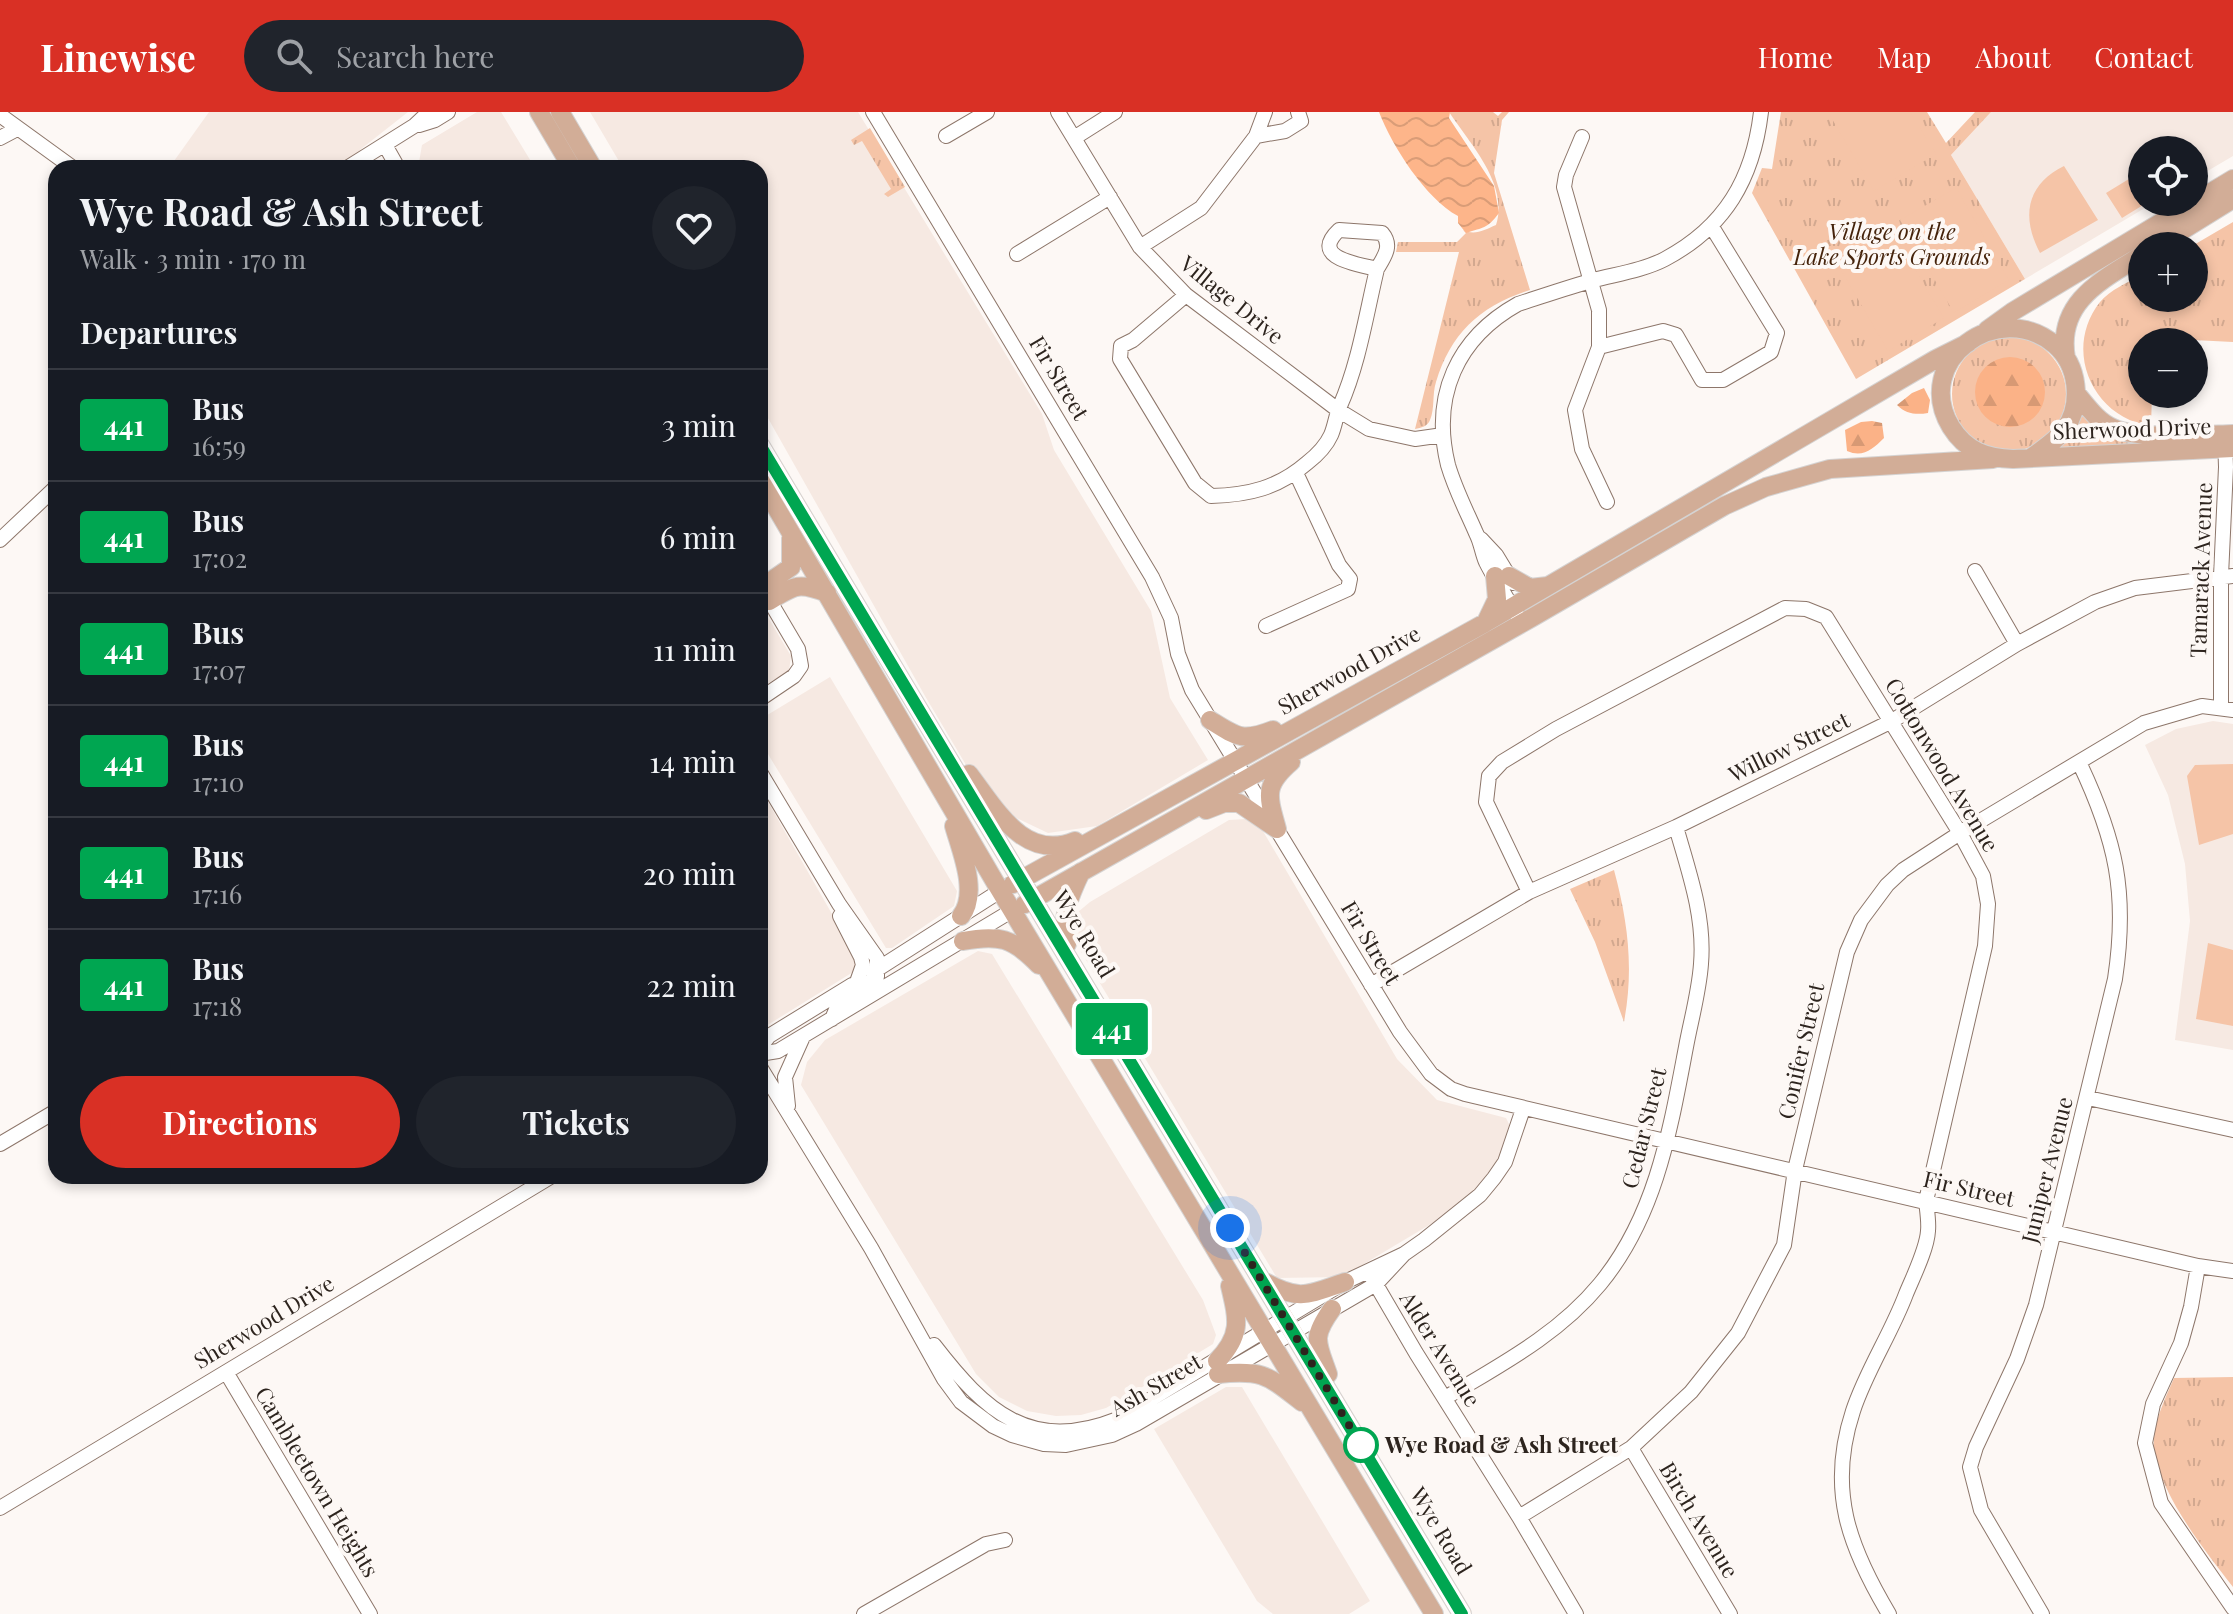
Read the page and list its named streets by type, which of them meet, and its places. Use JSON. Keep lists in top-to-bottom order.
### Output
{
  "streets": {
    "main road": ["Sherwood Drive", "Wye Road"],
    "street": [
      "Village Drive",
      "Fir Street",
      "Tamarack Avenue",
      "Willow Street",
      "Cottonwood Avenue",
      "Conifer Street",
      "Cedar Street",
      "Juniper Avenue",
      "Alder Avenue",
      "Ash Street",
      "Cambleetown Heights",
      "Birch Avenue"
    ]
  },
  "crossings": [
    ["Fir Street", "Sherwood Drive"],
    ["Fir Street", "Willow Street"],
    ["Fir Street", "Cottonwood Avenue"],
    ["Fir Street", "Conifer Street"],
    ["Fir Street", "Cedar Street"],
    ["Fir Street", "Juniper Avenue"],
    ["Fir Street", "Ash Street"],
    ["Sherwood Drive", "Tamarack Avenue"],
    ["Sherwood Drive", "Wye Road"],
    ["Sherwood Drive", "Cambleetown Heights"],
    ["Tamarack Avenue", "Willow Street"],
    ["Tamarack Avenue", "Conifer Street"],
    ["Willow Street", "Cottonwood Avenue"],
    ["Willow Street", "Cedar Street"],
    ["Cottonwood Avenue", "Conifer Street"],
    ["Wye Road", "Ash Street"],
    ["Conifer Street", "Juniper Avenue"],
    ["Conifer Street", "Alder Avenue"],
    ["Conifer Street", "Birch Avenue"],
    ["Cedar Street", "Alder Avenue"],
    ["Alder Avenue", "Ash Street"]
  ],
  "parks": ["Village on the Lake Sports Grounds"],
  "places": ["Wye Road & Ash Street"],
  "lines": ["bus line 441"],
  "page": {
    "header": "Linewise",
    "search": "Search here",
    "nav": [
      "Home",
      "Map",
      "About",
      "Contact"
    ],
    "on_map": "441",
    "map_buttons": ["+", "−"],
    "heading": [
      ["Wye Road & Ash Street", "Walk · 3 min · 170 m"],
      "Departures"
    ],
    "list": [
      {
        "mark": "441",
        "name": "Bus",
        "note": "16:59",
        "value": "3 min"
      },
      {
        "mark": "441",
        "name": "Bus",
        "note": "17:02",
        "value": "6 min"
      },
      {
        "mark": "441",
        "name": "Bus",
        "note": "17:07",
        "value": "11 min"
      },
      {
        "mark": "441",
        "name": "Bus",
        "note": "17:10",
        "value": "14 min"
      },
      {
        "mark": "441",
        "name": "Bus",
        "note": "17:16",
        "value": "20 min"
      },
      {
        "mark": "441",
        "name": "Bus",
        "note": "17:18",
        "value": "22 min"
      }
    ],
    "buttons": ["Directions", "Tickets"]
  }
}
